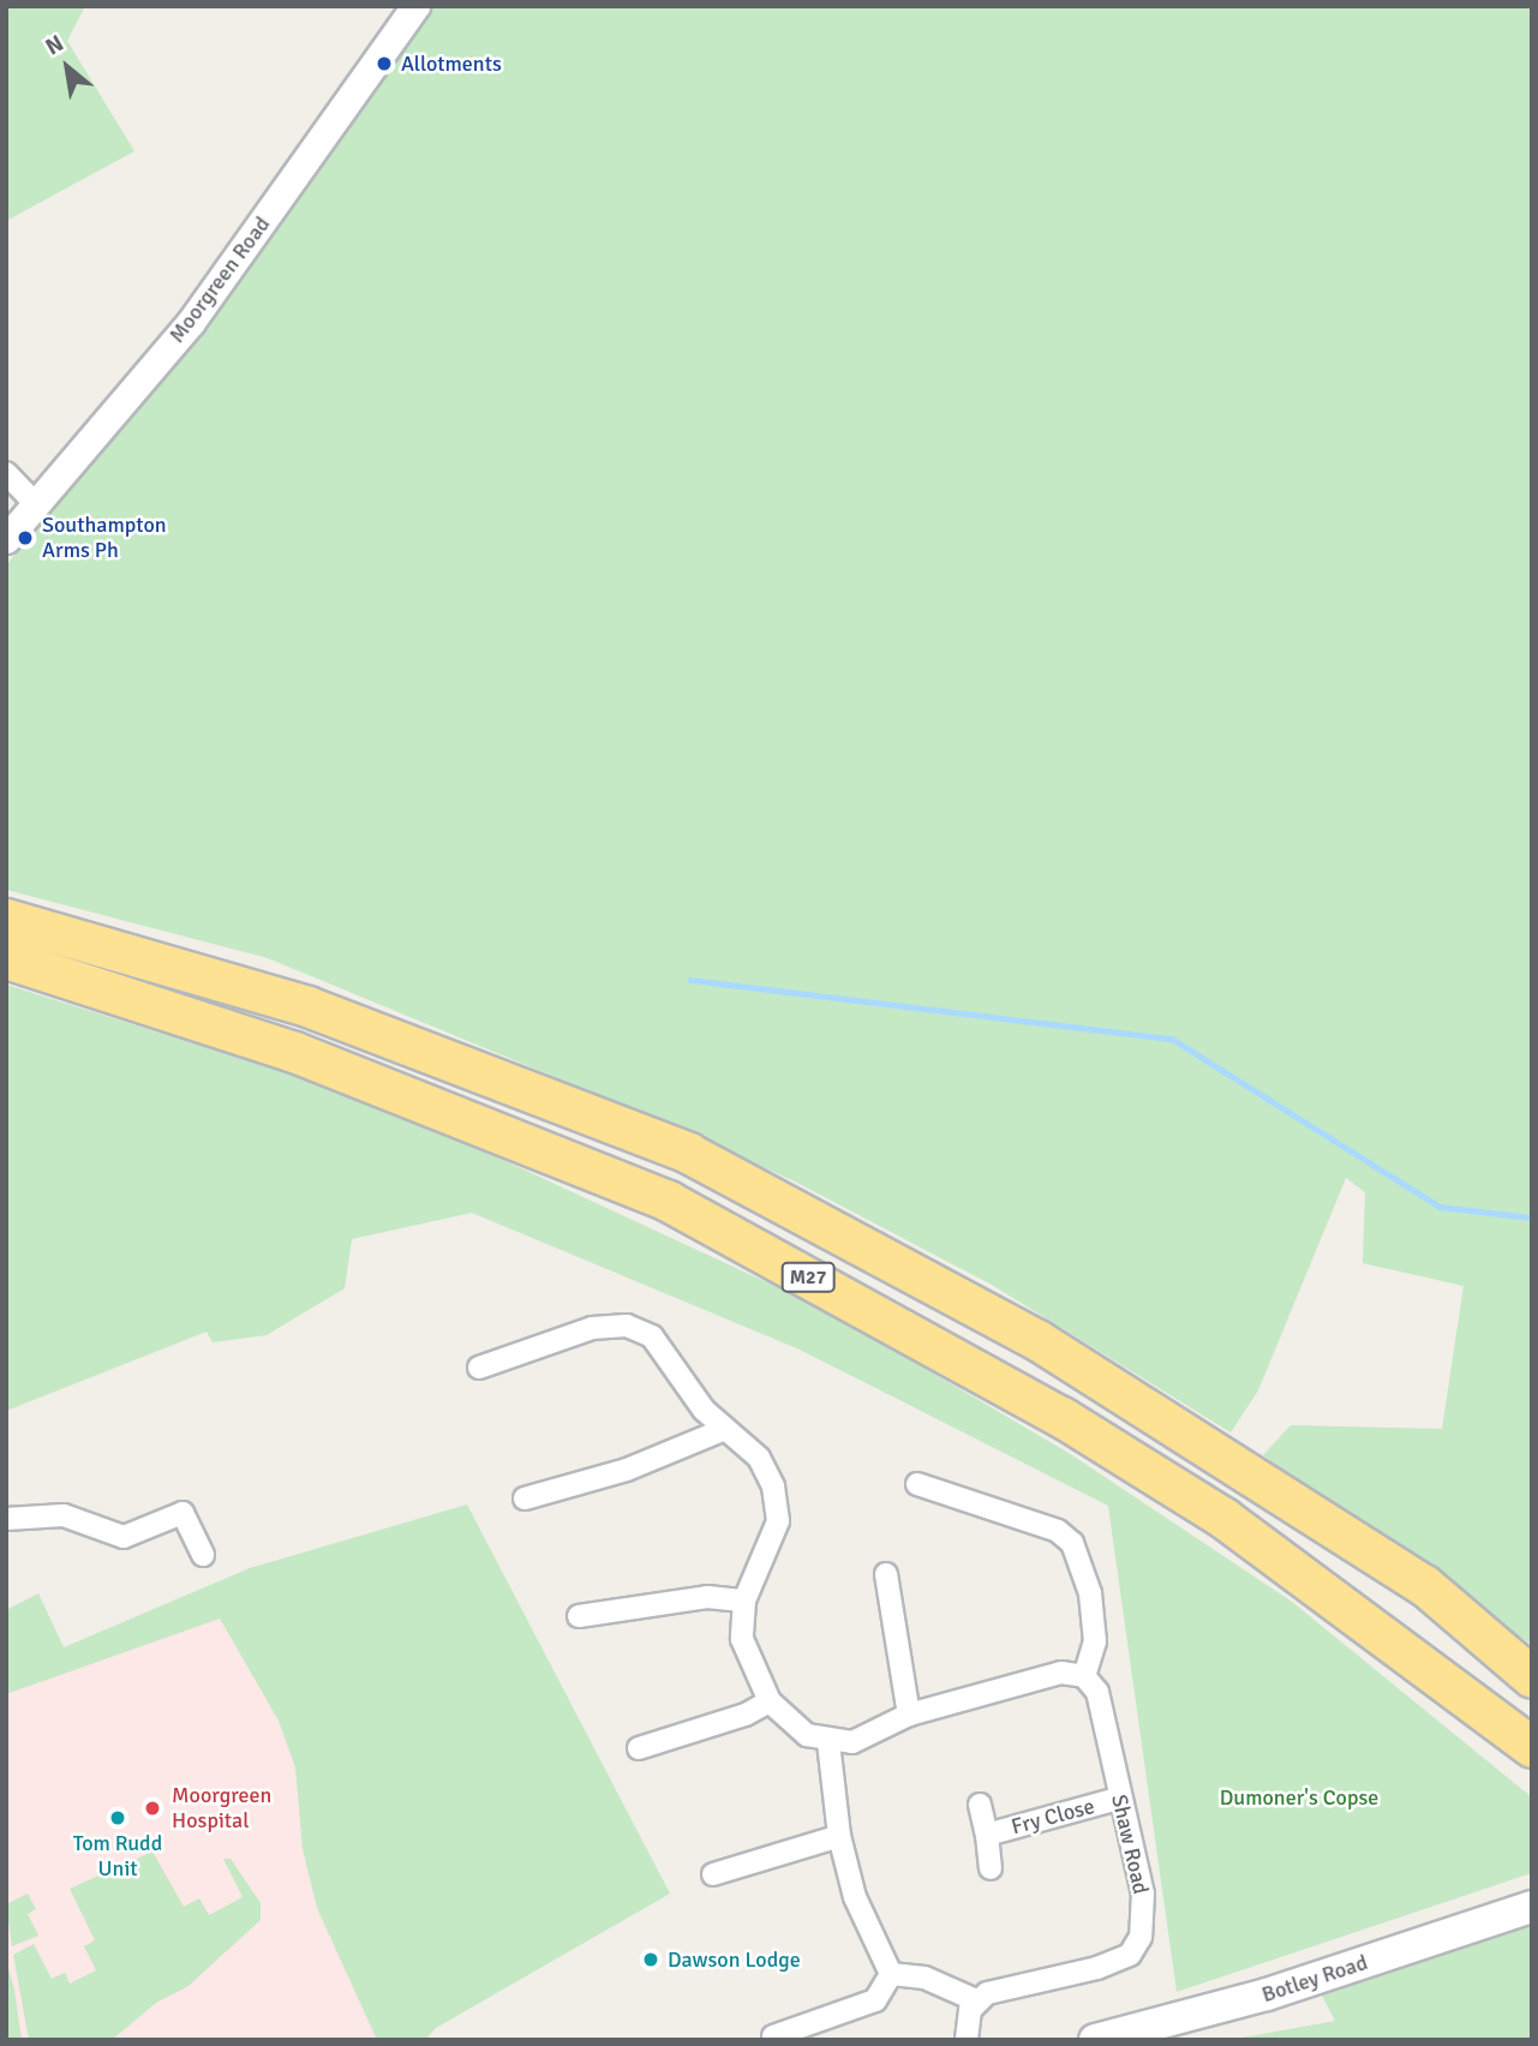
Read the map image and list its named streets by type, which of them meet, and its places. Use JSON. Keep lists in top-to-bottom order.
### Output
{
  "streets": {
    "highway": ["M27"],
    "main road": ["Botley Road"],
    "street": ["Moorgreen Road", "Fry Close", "Shaw Road"]
  },
  "crossings": [
    ["Fry Close", "Shaw Road"]
  ],
  "parks": ["Dumoner's Copse"],
  "places": [
    "Allotments",
    "Southampton Arms Ph",
    "Moorgreen Hospital",
    "Tom Rudd Unit",
    "Dawson Lodge"
  ],
  "north": "top left"
}
